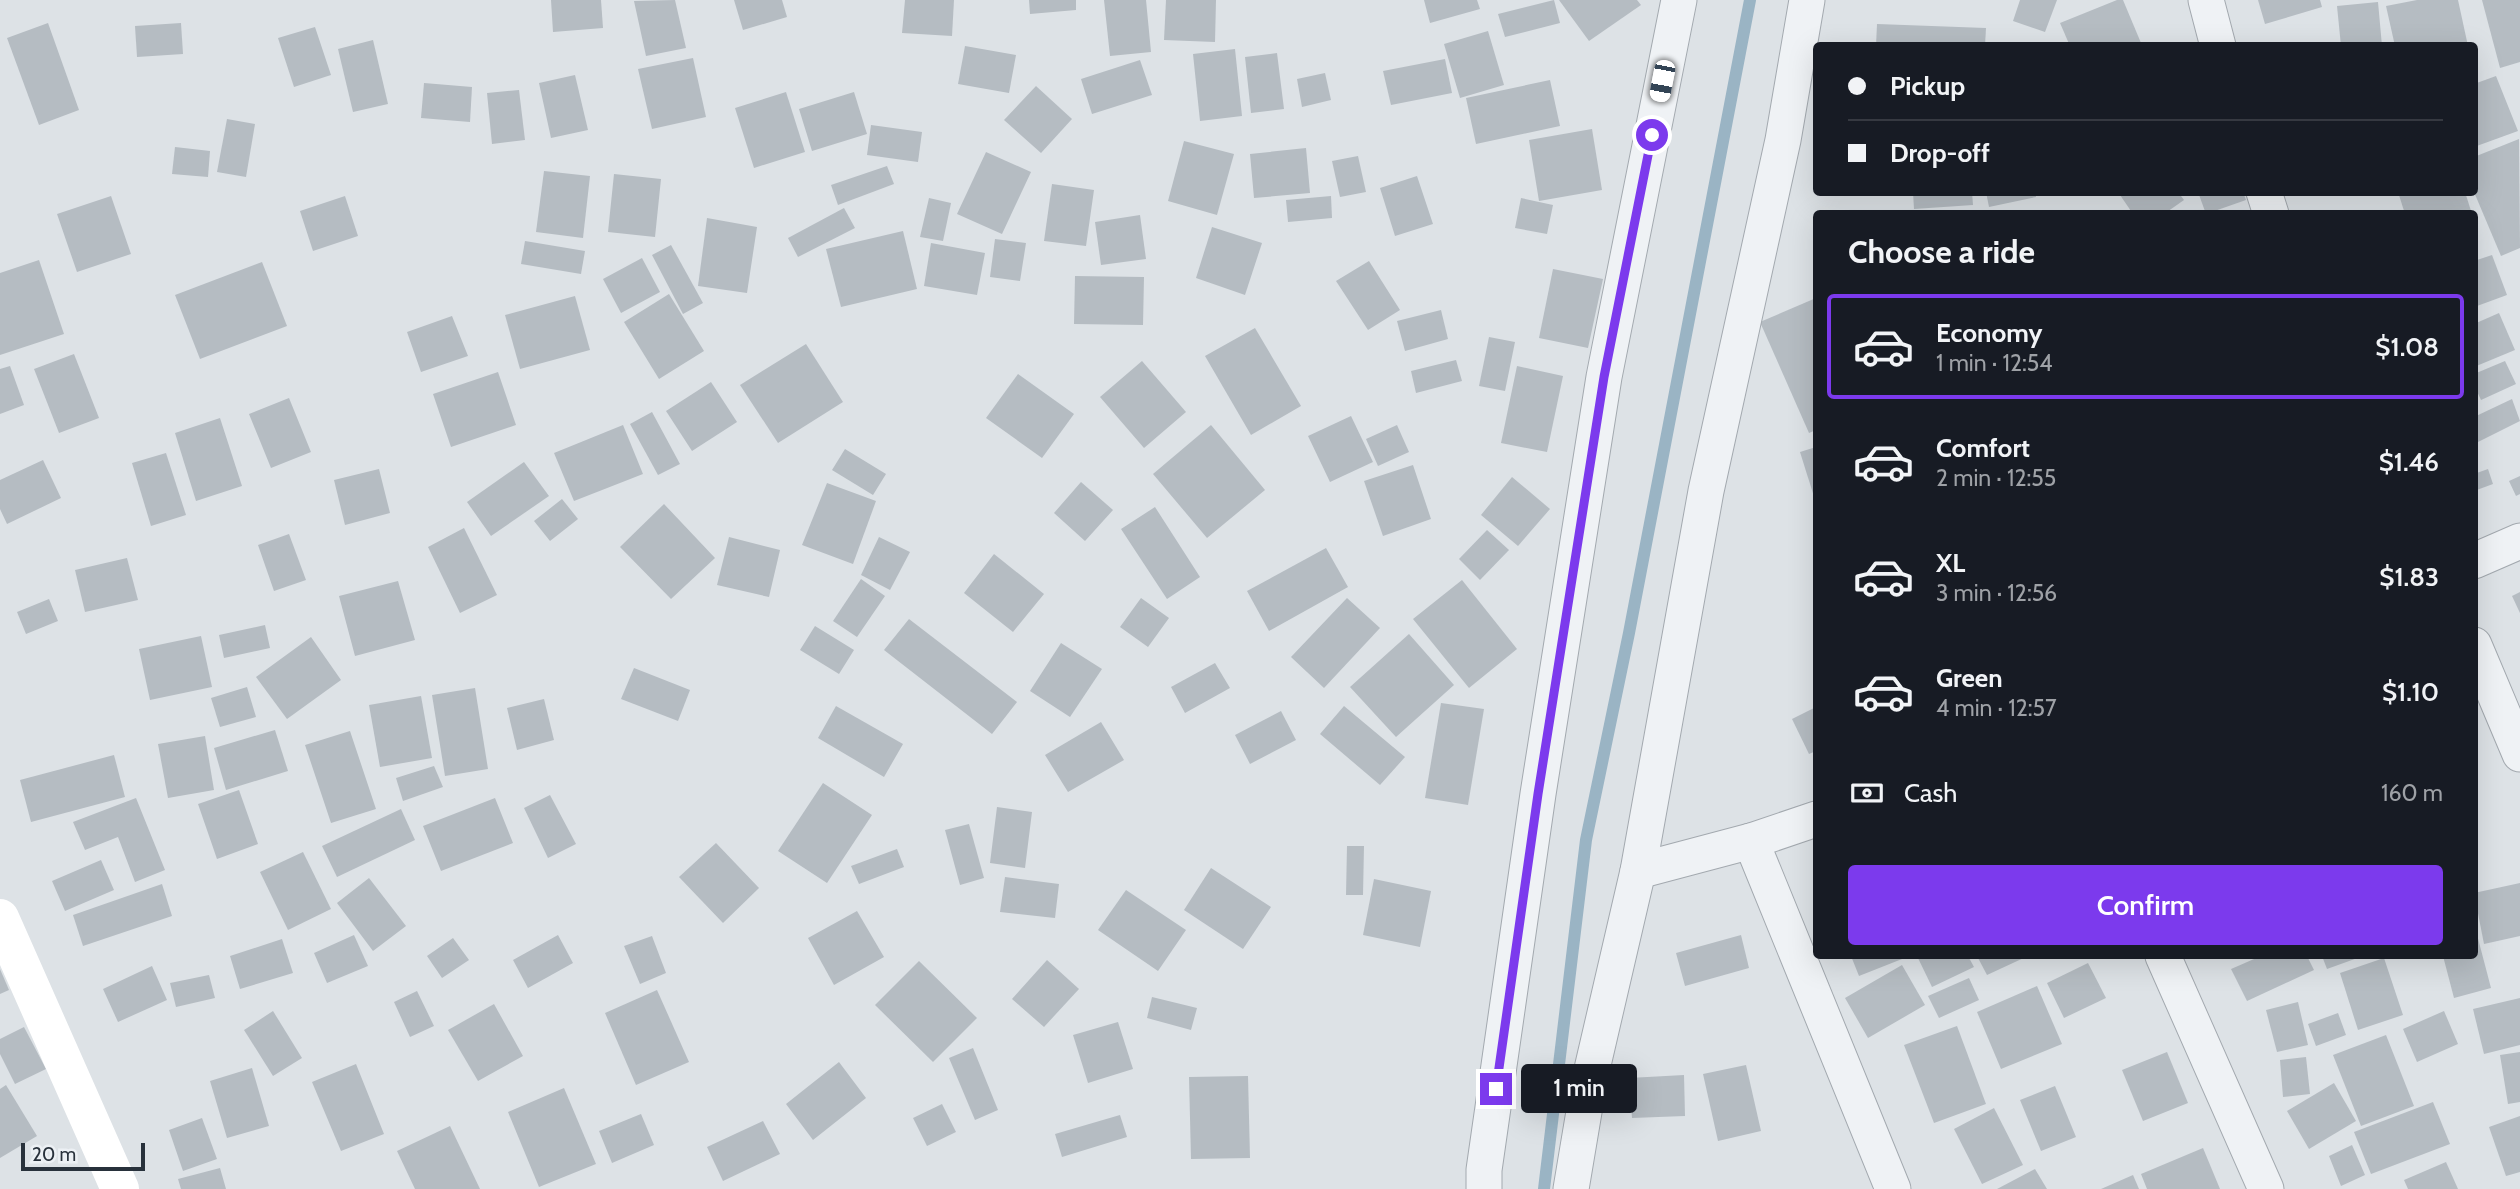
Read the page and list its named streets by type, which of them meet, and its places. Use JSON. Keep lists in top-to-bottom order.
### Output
{
  "scale_bar": "20 m",
  "page": {
    "banner": ["Pickup", "Drop-off"],
    "heading": "Choose a ride",
    "list": [
      {
        "name": "Economy",
        "note": "1 min · 12:54",
        "value": "$1.08"
      },
      {
        "name": "Comfort",
        "note": "2 min · 12:55",
        "value": "$1.46"
      },
      {
        "name": "XL",
        "note": "3 min · 12:56",
        "value": "$1.83"
      },
      {
        "name": "Green",
        "note": "4 min · 12:57",
        "value": "$1.10"
      }
    ],
    "pay": ["Cash", "160 m"],
    "buttons": "Confirm",
    "bubble": "1 min",
    "scale": "20 m"
  }
}
